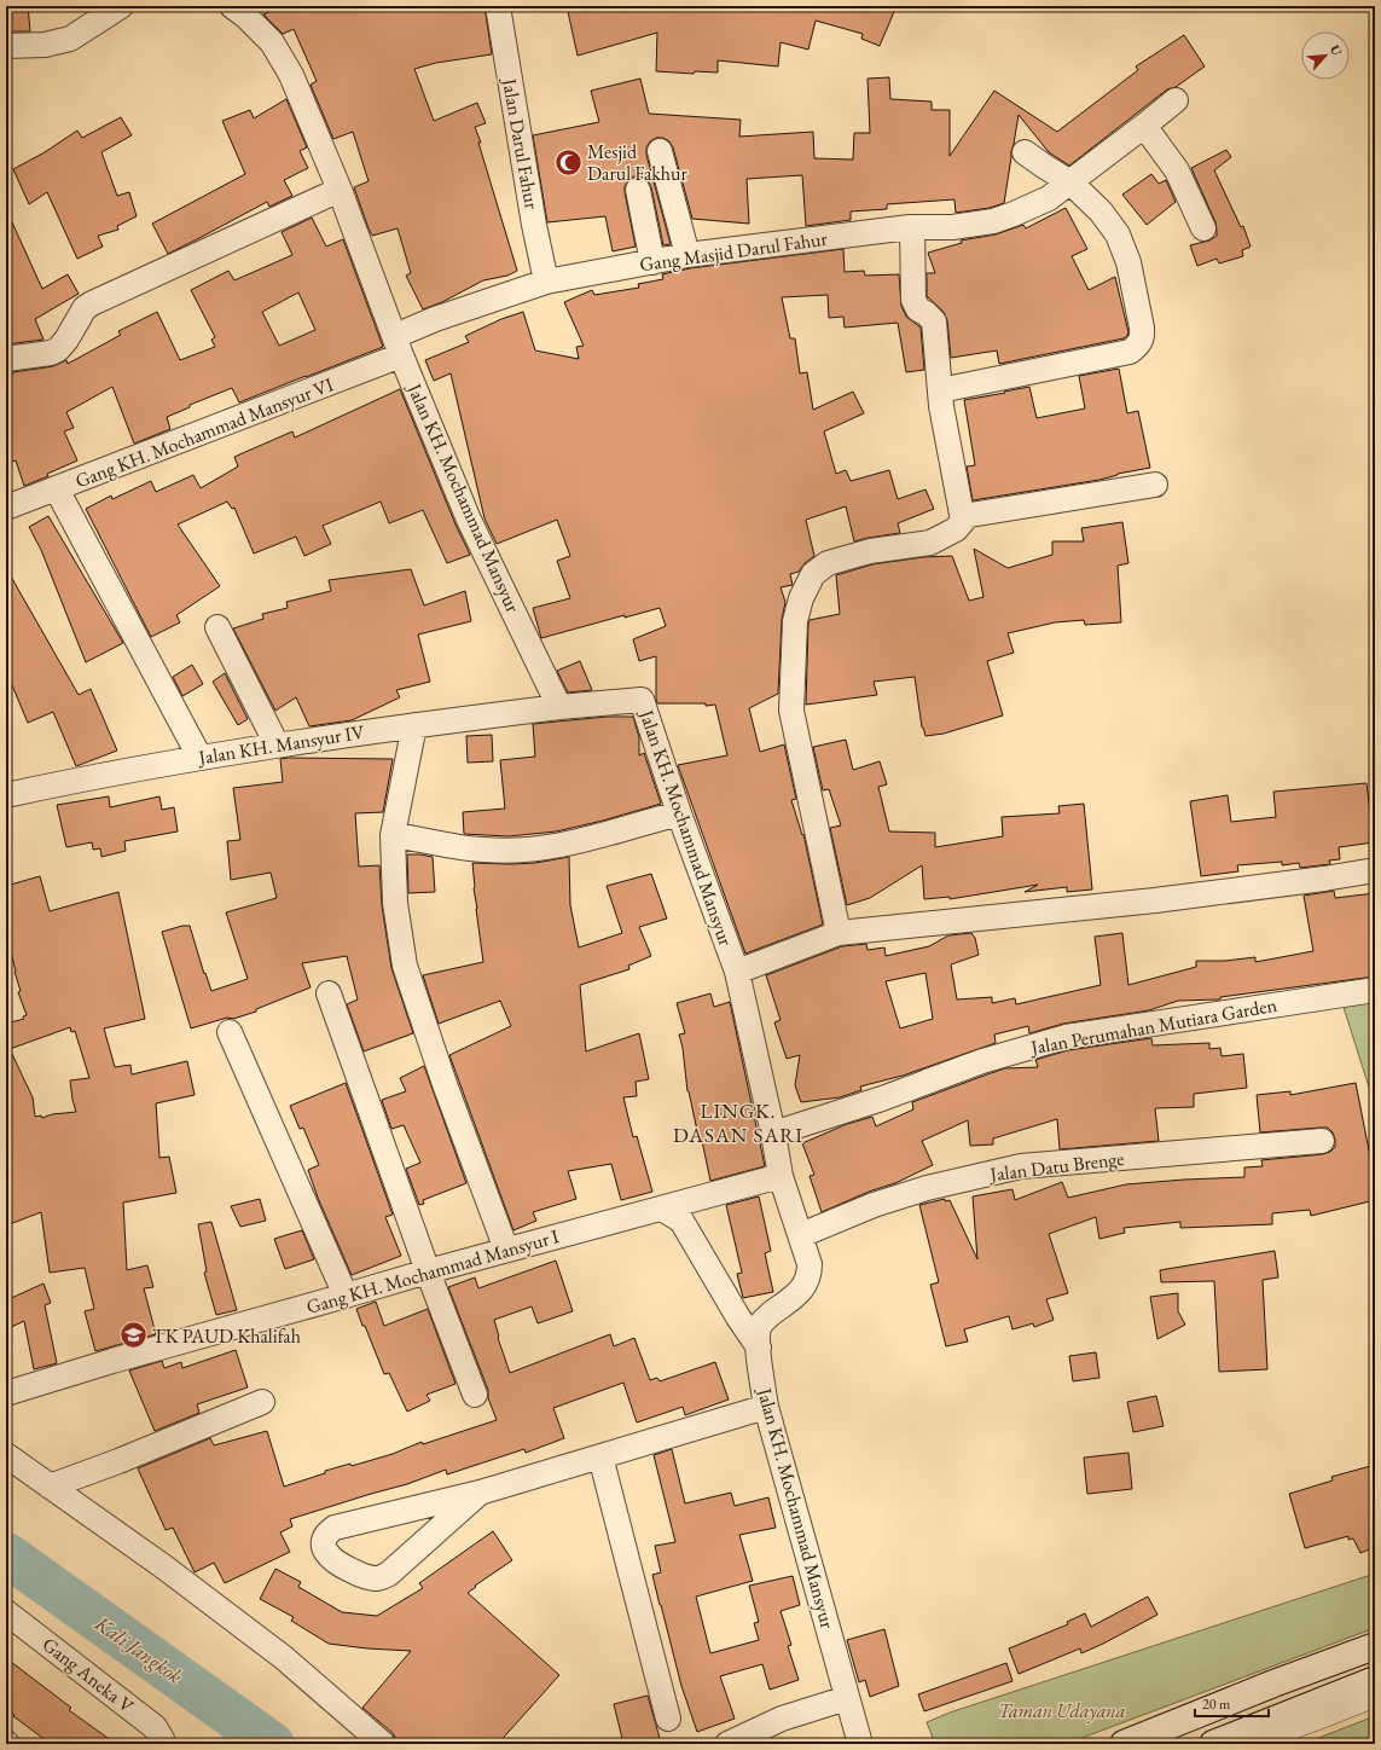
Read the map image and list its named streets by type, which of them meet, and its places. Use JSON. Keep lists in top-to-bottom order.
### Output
{
  "streets": {
    "street": [
      "Jalan Darul Fahur",
      "Gang Masjid Darul Fahur",
      "Gang KH. Mochammad Mansyur VI",
      "Jalan KH. Mochammad Mansyur",
      "Jalan KH. Mansyur IV",
      "Jalan Perumahan Mutiara Garden",
      "Jalan Datu Brenge",
      "Gang KH. Mochammad Mansyur I",
      "Gang Aneka V"
    ]
  },
  "crossings": [
    ["Jalan Darul Fahur", "Gang Masjid Darul Fahur"],
    ["Gang Masjid Darul Fahur", "Gang KH. Mochammad Mansyur VI"],
    ["Gang Masjid Darul Fahur", "Jalan KH. Mochammad Mansyur"],
    ["Gang KH. Mochammad Mansyur VI", "Jalan KH. Mochammad Mansyur"],
    ["Jalan KH. Mochammad Mansyur", "Jalan KH. Mansyur IV"],
    ["Jalan KH. Mochammad Mansyur", "Jalan Perumahan Mutiara Garden"],
    ["Jalan KH. Mochammad Mansyur", "Jalan Datu Brenge"],
    ["Jalan KH. Mochammad Mansyur", "Gang KH. Mochammad Mansyur I"]
  ],
  "districts": ["LINGK. DASAN SARI"],
  "water": ["Kali Jangkok"],
  "parks": ["Taman Udayana"],
  "places": {
    "mosque": ["Mesjid Darul Fakhur"],
    "school or university": ["TK PAUD Khalifah"]
  },
  "scale_bar": "20 m",
  "north": "top right"
}
